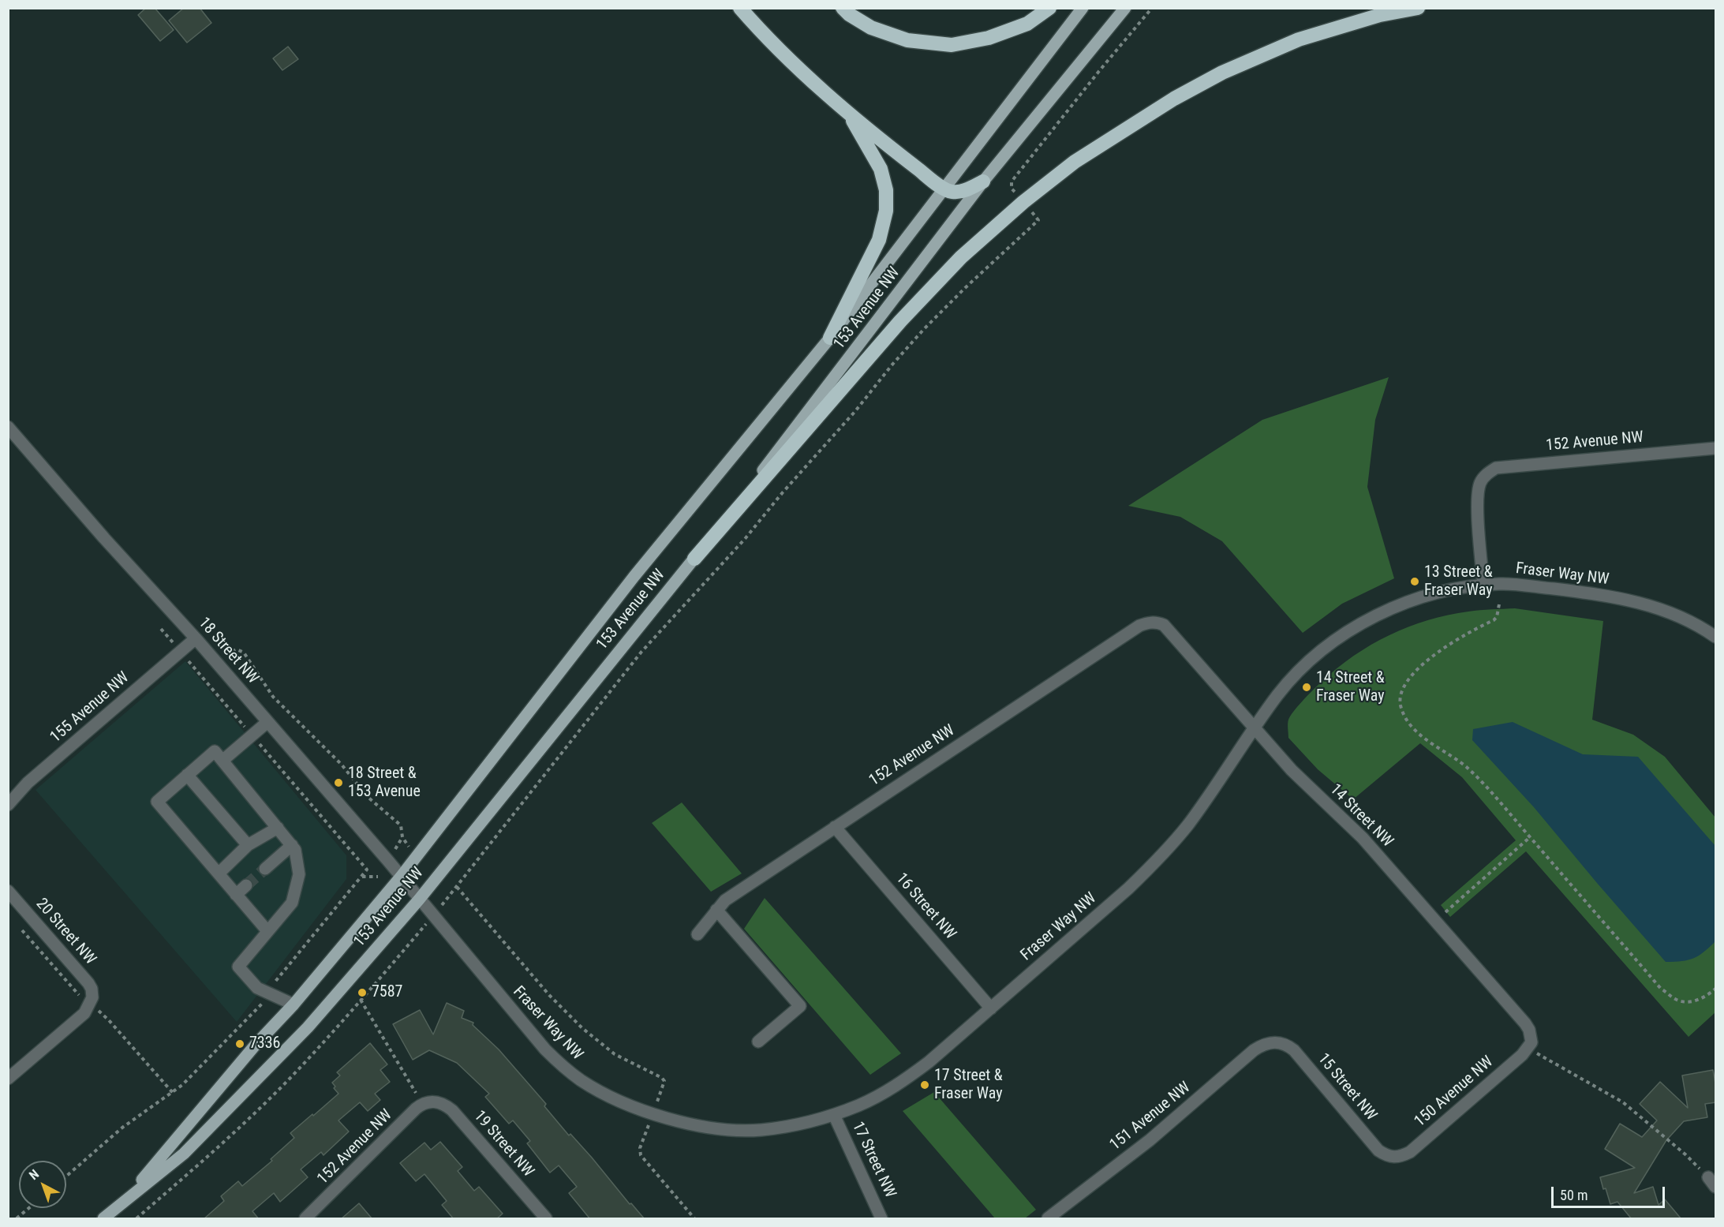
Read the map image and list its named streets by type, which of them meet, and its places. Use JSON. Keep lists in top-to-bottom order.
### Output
{
  "streets": {
    "main road": ["153 Avenue NW"],
    "street": [
      "152 Avenue NW",
      "Fraser Way NW",
      "18 Street NW",
      "155 Avenue NW",
      "14 Street NW",
      "16 Street NW",
      "20 Street NW",
      "15 Street NW",
      "150 Avenue NW",
      "151 Avenue NW",
      "19 Street NW",
      "17 Street NW"
    ]
  },
  "crossings": [
    ["153 Avenue NW", "Fraser Way NW"],
    ["153 Avenue NW", "18 Street NW"],
    ["152 Avenue NW", "Fraser Way NW"],
    ["152 Avenue NW", "14 Street NW"],
    ["152 Avenue NW", "16 Street NW"],
    ["152 Avenue NW", "19 Street NW"],
    ["Fraser Way NW", "18 Street NW"],
    ["Fraser Way NW", "14 Street NW"],
    ["Fraser Way NW", "16 Street NW"],
    ["Fraser Way NW", "17 Street NW"],
    ["18 Street NW", "155 Avenue NW"],
    ["14 Street NW", "150 Avenue NW"],
    ["15 Street NW", "150 Avenue NW"],
    ["15 Street NW", "151 Avenue NW"]
  ],
  "places": [
    "13 Street & Fraser Way",
    "14 Street & Fraser Way",
    "18 Street & 153 Avenue",
    "7587",
    "7336",
    "17 Street & Fraser Way"
  ],
  "scale_bar": "50 m",
  "north": "top left"
}
